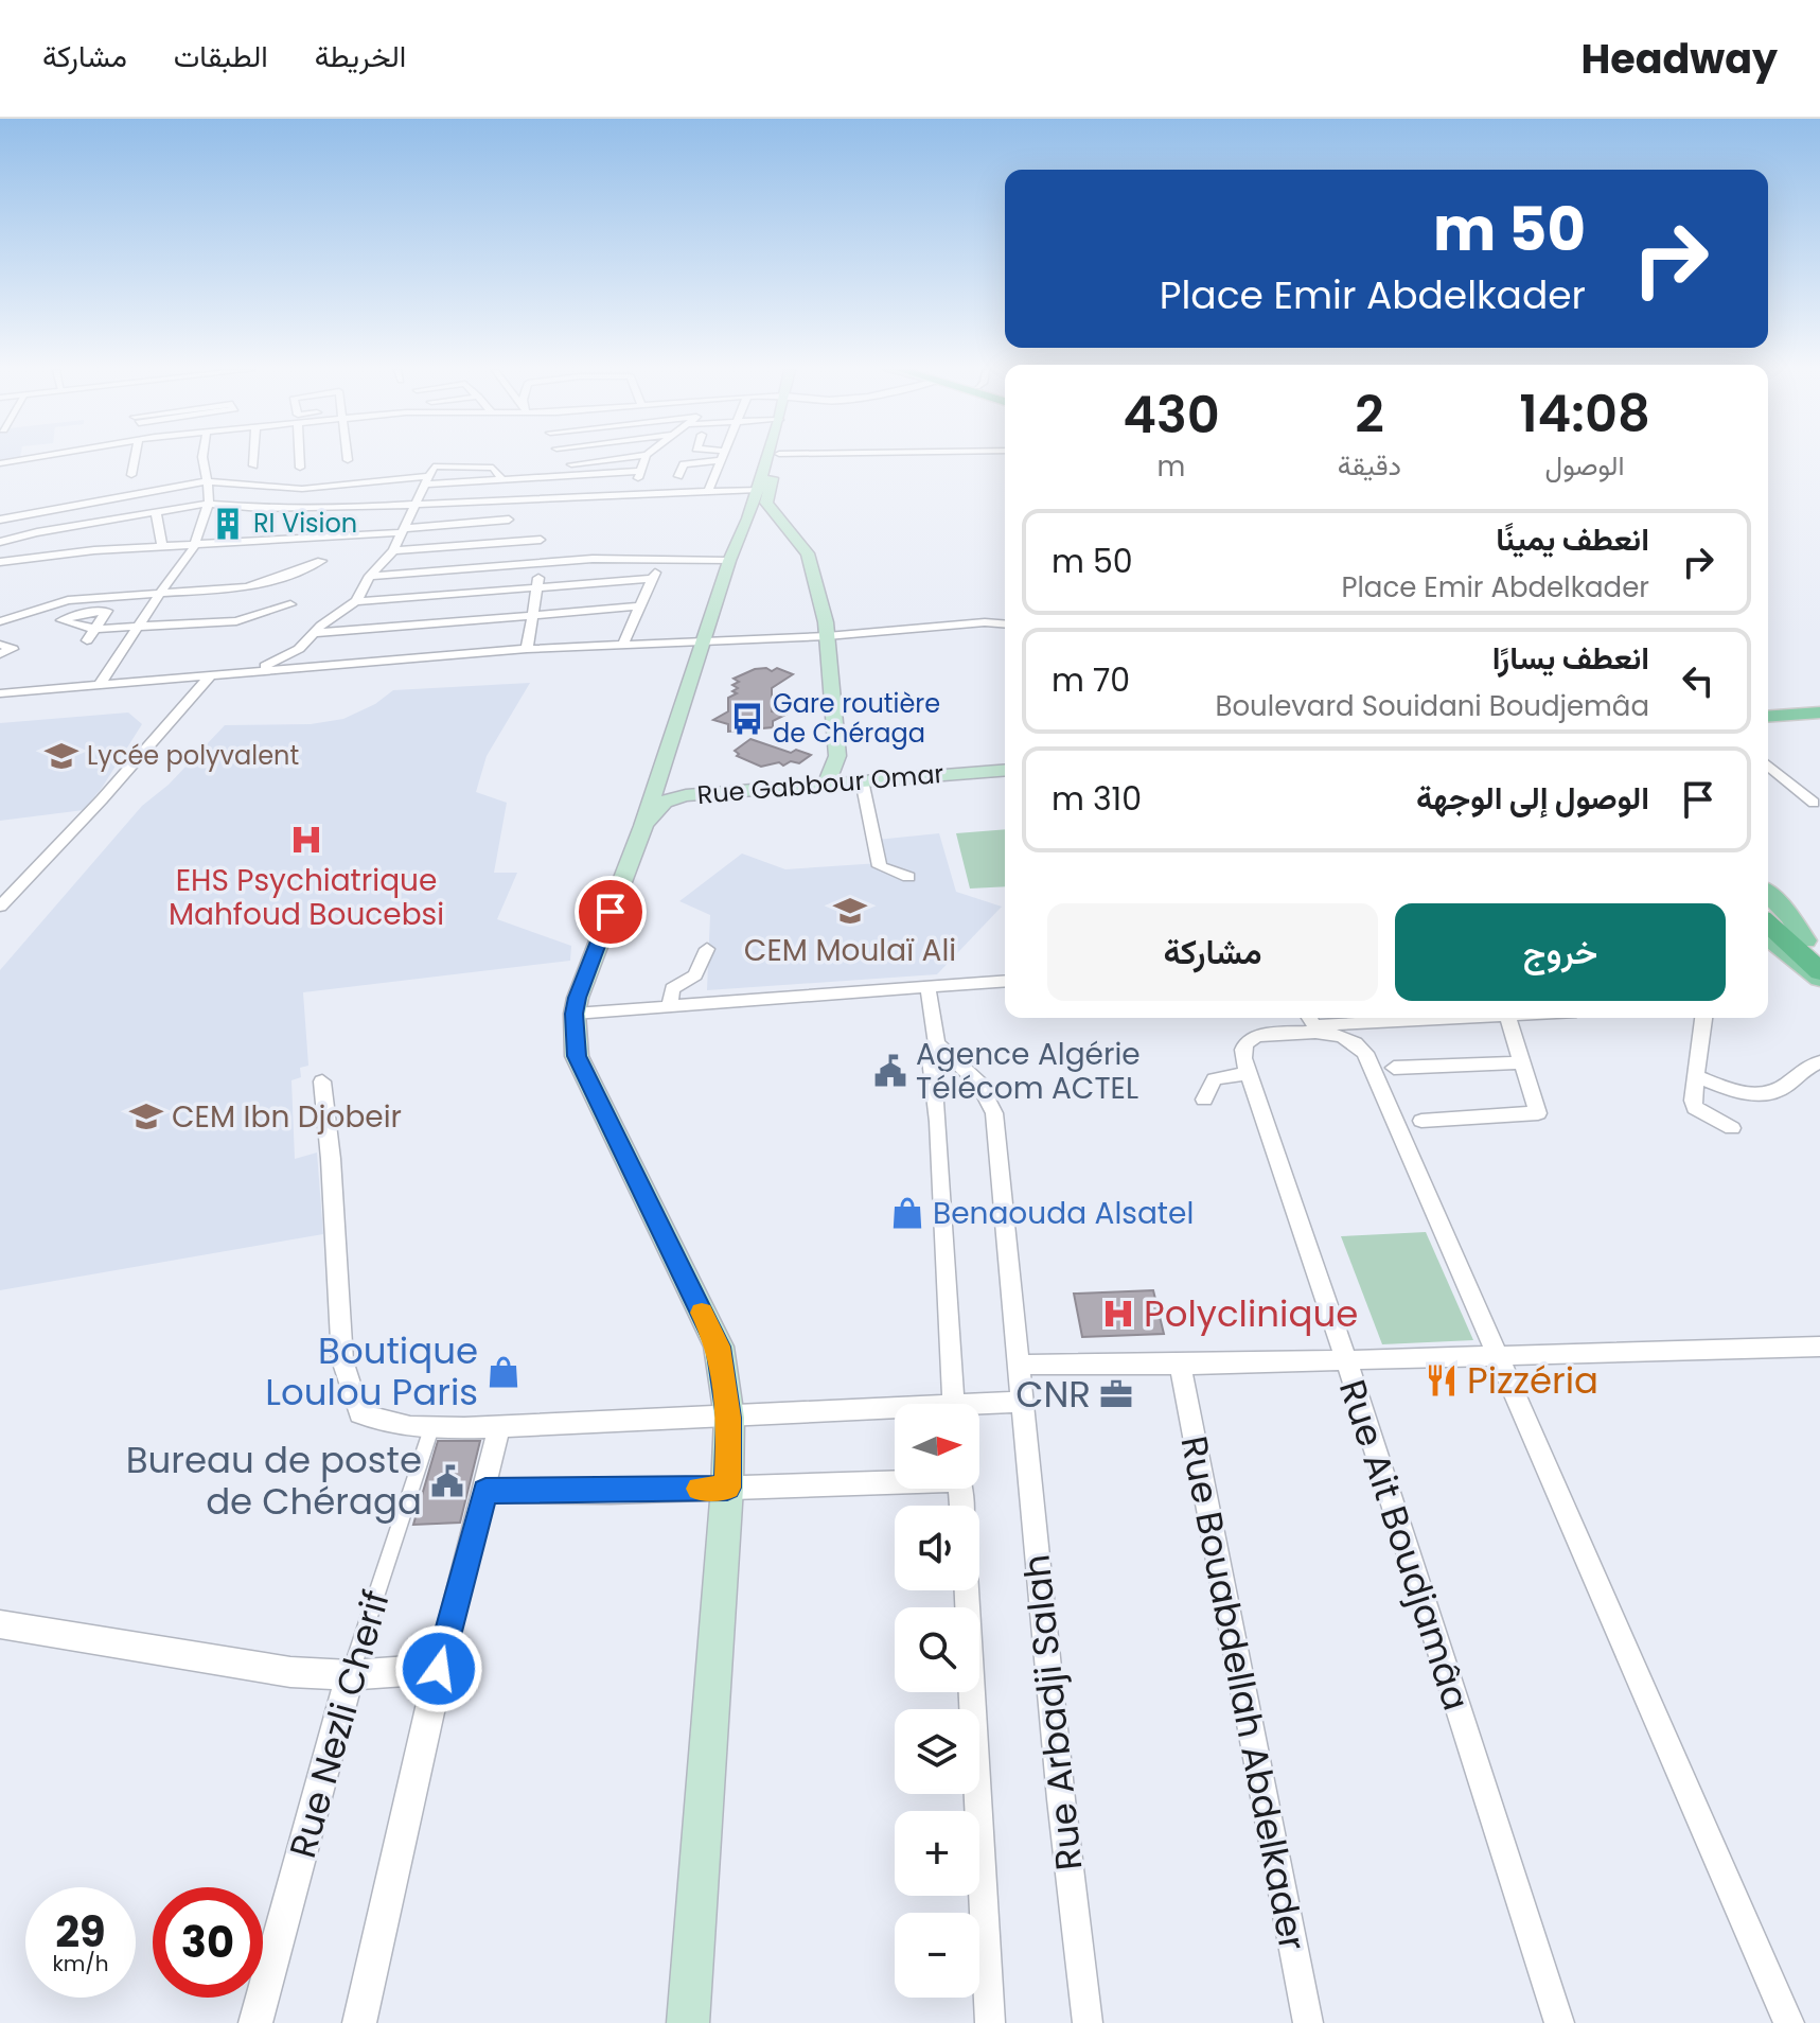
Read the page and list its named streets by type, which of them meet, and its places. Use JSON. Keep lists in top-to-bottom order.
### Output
{
  "streets": {
    "main road": ["Rue Gabbour Omar"],
    "street": [
      "Rue Ait Boudjamâa",
      "Rue Bouabdellah Abdelkader",
      "Rue Arbadji Salah",
      "Rue Nezli Cherif"
    ]
  },
  "places": {
    "building": ["RI Vision"],
    "bus stop": ["Gare routière de Chéraga"],
    "school or university": ["Lycée polyvalent", "CEM Moulaï Ali", "CEM Ibn Djobeir"],
    "hospital": ["EHS Psychiatrique Mahfoud Boucebsi", "Polyclinique"],
    "public building": ["Agence Algérie Télécom ACTEL", "Bureau de poste de Chéraga"],
    "shop": ["Benaouda Alsatel", "Boutique Loulou Paris"],
    "restaurant": ["Pizzéria"],
    "office": ["CNR"]
  },
  "north": "right",
  "page": {
    "header": "Headway",
    "nav": ["الخريطة", "الطبقات", "مشاركة"],
    "turn": ["50 m", "Place Emir Abdelkader"],
    "eta": [
      "14:08",
      "الوصول",
      "2",
      "دقيقة",
      "430",
      "m"
    ],
    "list": [
      {
        "name": "انعطف يمينًا",
        "note": "Place Emir Abdelkader",
        "value": "50 m"
      },
      {
        "name": "انعطف يسارًا",
        "note": "Boulevard Souidani Boudjemâa",
        "value": "70 m"
      },
      {
        "name": "الوصول إلى الوجهة",
        "value": "310 m"
      }
    ],
    "buttons": ["خروج", "مشاركة"],
    "map_buttons": ["+", "−"],
    "speed": "29 km/h",
    "limit": "30"
  }
}
